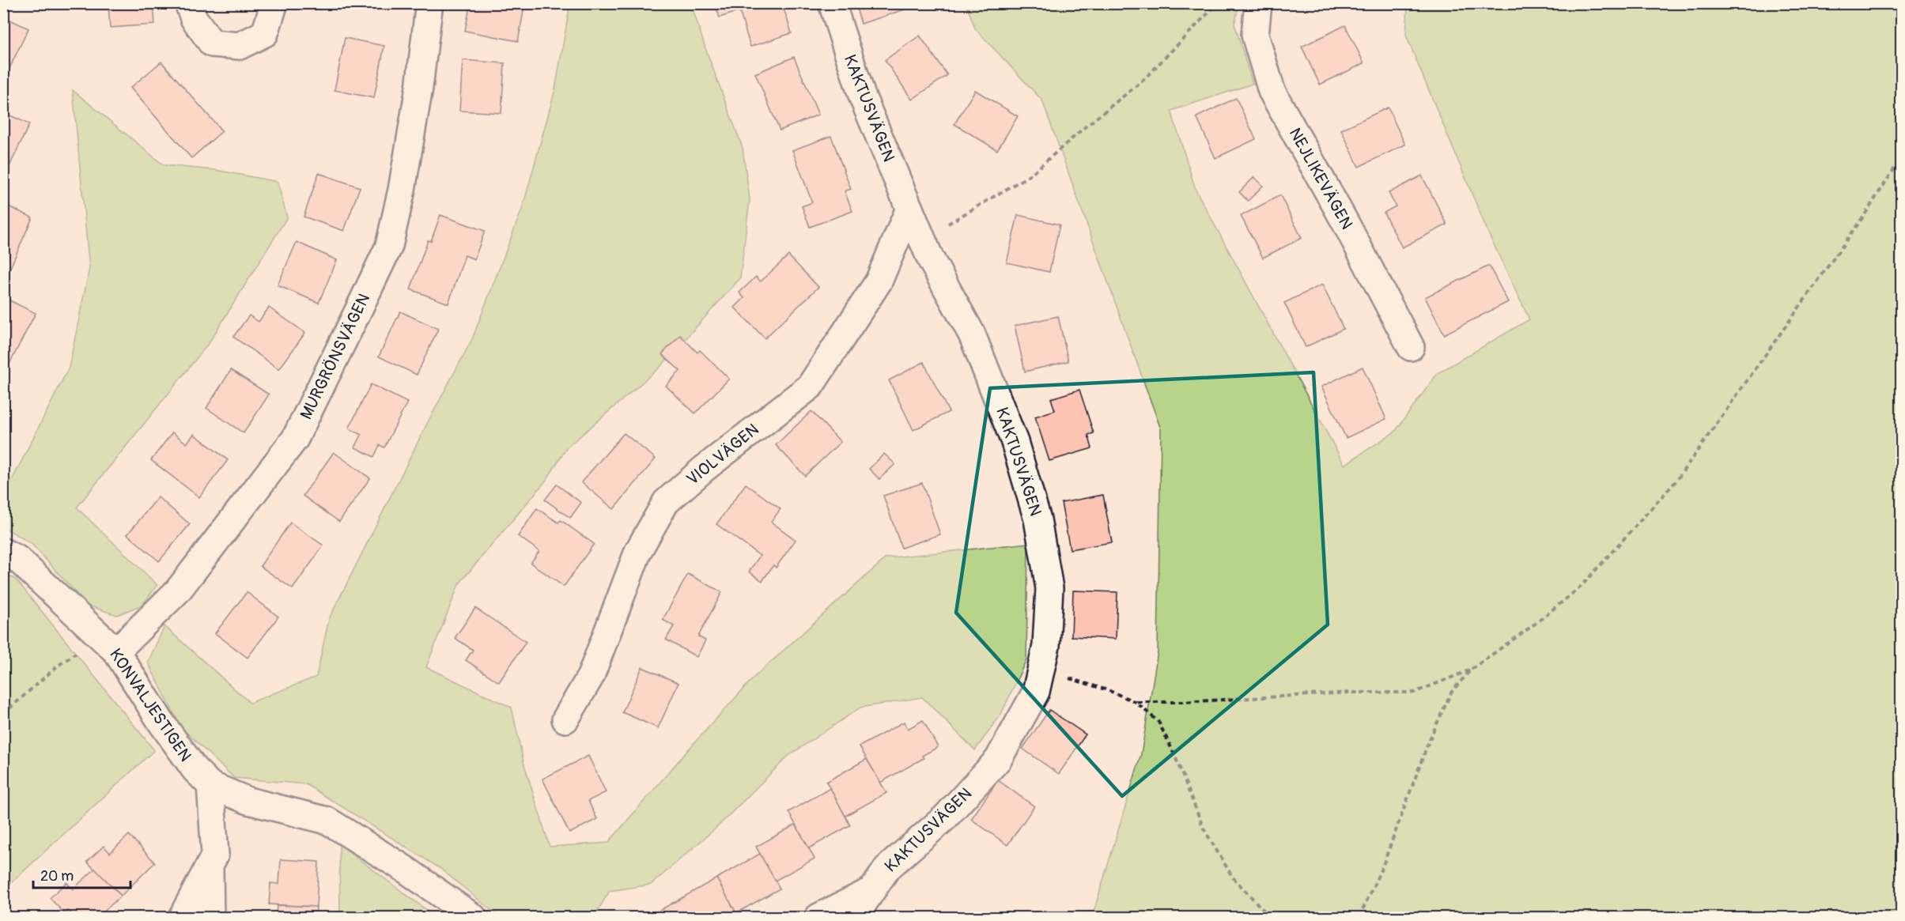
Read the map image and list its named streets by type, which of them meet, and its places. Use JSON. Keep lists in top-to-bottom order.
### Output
{
  "streets": {
    "street": [
      "KAKTUSVÄGEN",
      "NEJLIKEVÄGEN",
      "MURGRÖNSVÄGEN",
      "VIOLVÄGEN",
      "KONVALJESTIGEN"
    ]
  },
  "crossings": [
    ["KAKTUSVÄGEN", "VIOLVÄGEN"],
    ["MURGRÖNSVÄGEN", "KONVALJESTIGEN"]
  ],
  "scale_bar": "20 m"
}
